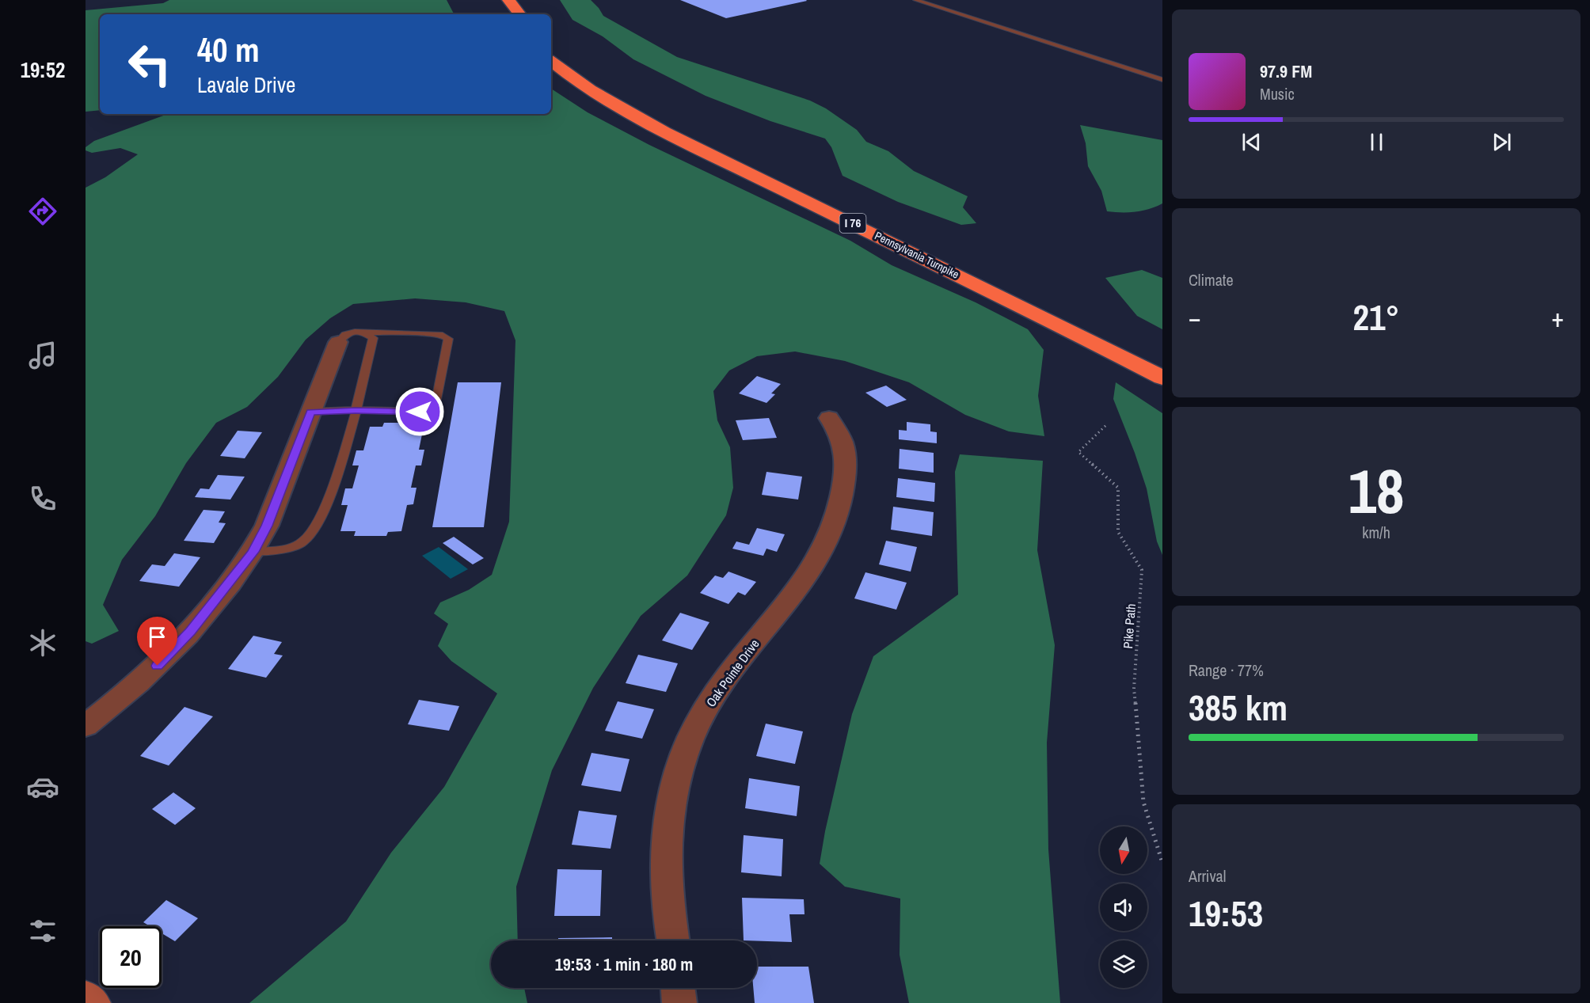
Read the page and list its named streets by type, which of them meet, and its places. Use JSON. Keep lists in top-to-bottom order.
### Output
{
  "streets": {
    "highway": ["I 76", "Pennsylvania Turnpike"],
    "street": ["Oak Pointe Drive"],
    "path": ["Pike Path"]
  },
  "north": "bottom",
  "page": {
    "tabs": "19:52",
    "turn": ["40 m", "Lavale Drive"],
    "song": ["97.9 FM", "Music"],
    "tile": [
      "Climate",
      ["18", "km/h"],
      ["Range · 77%", "385 km"],
      ["Arrival", "19:53"]
    ],
    "heat": ["−", "21°", "+"],
    "limit": "20",
    "trip": "19:53 · 1 min · 180 m"
  }
}
